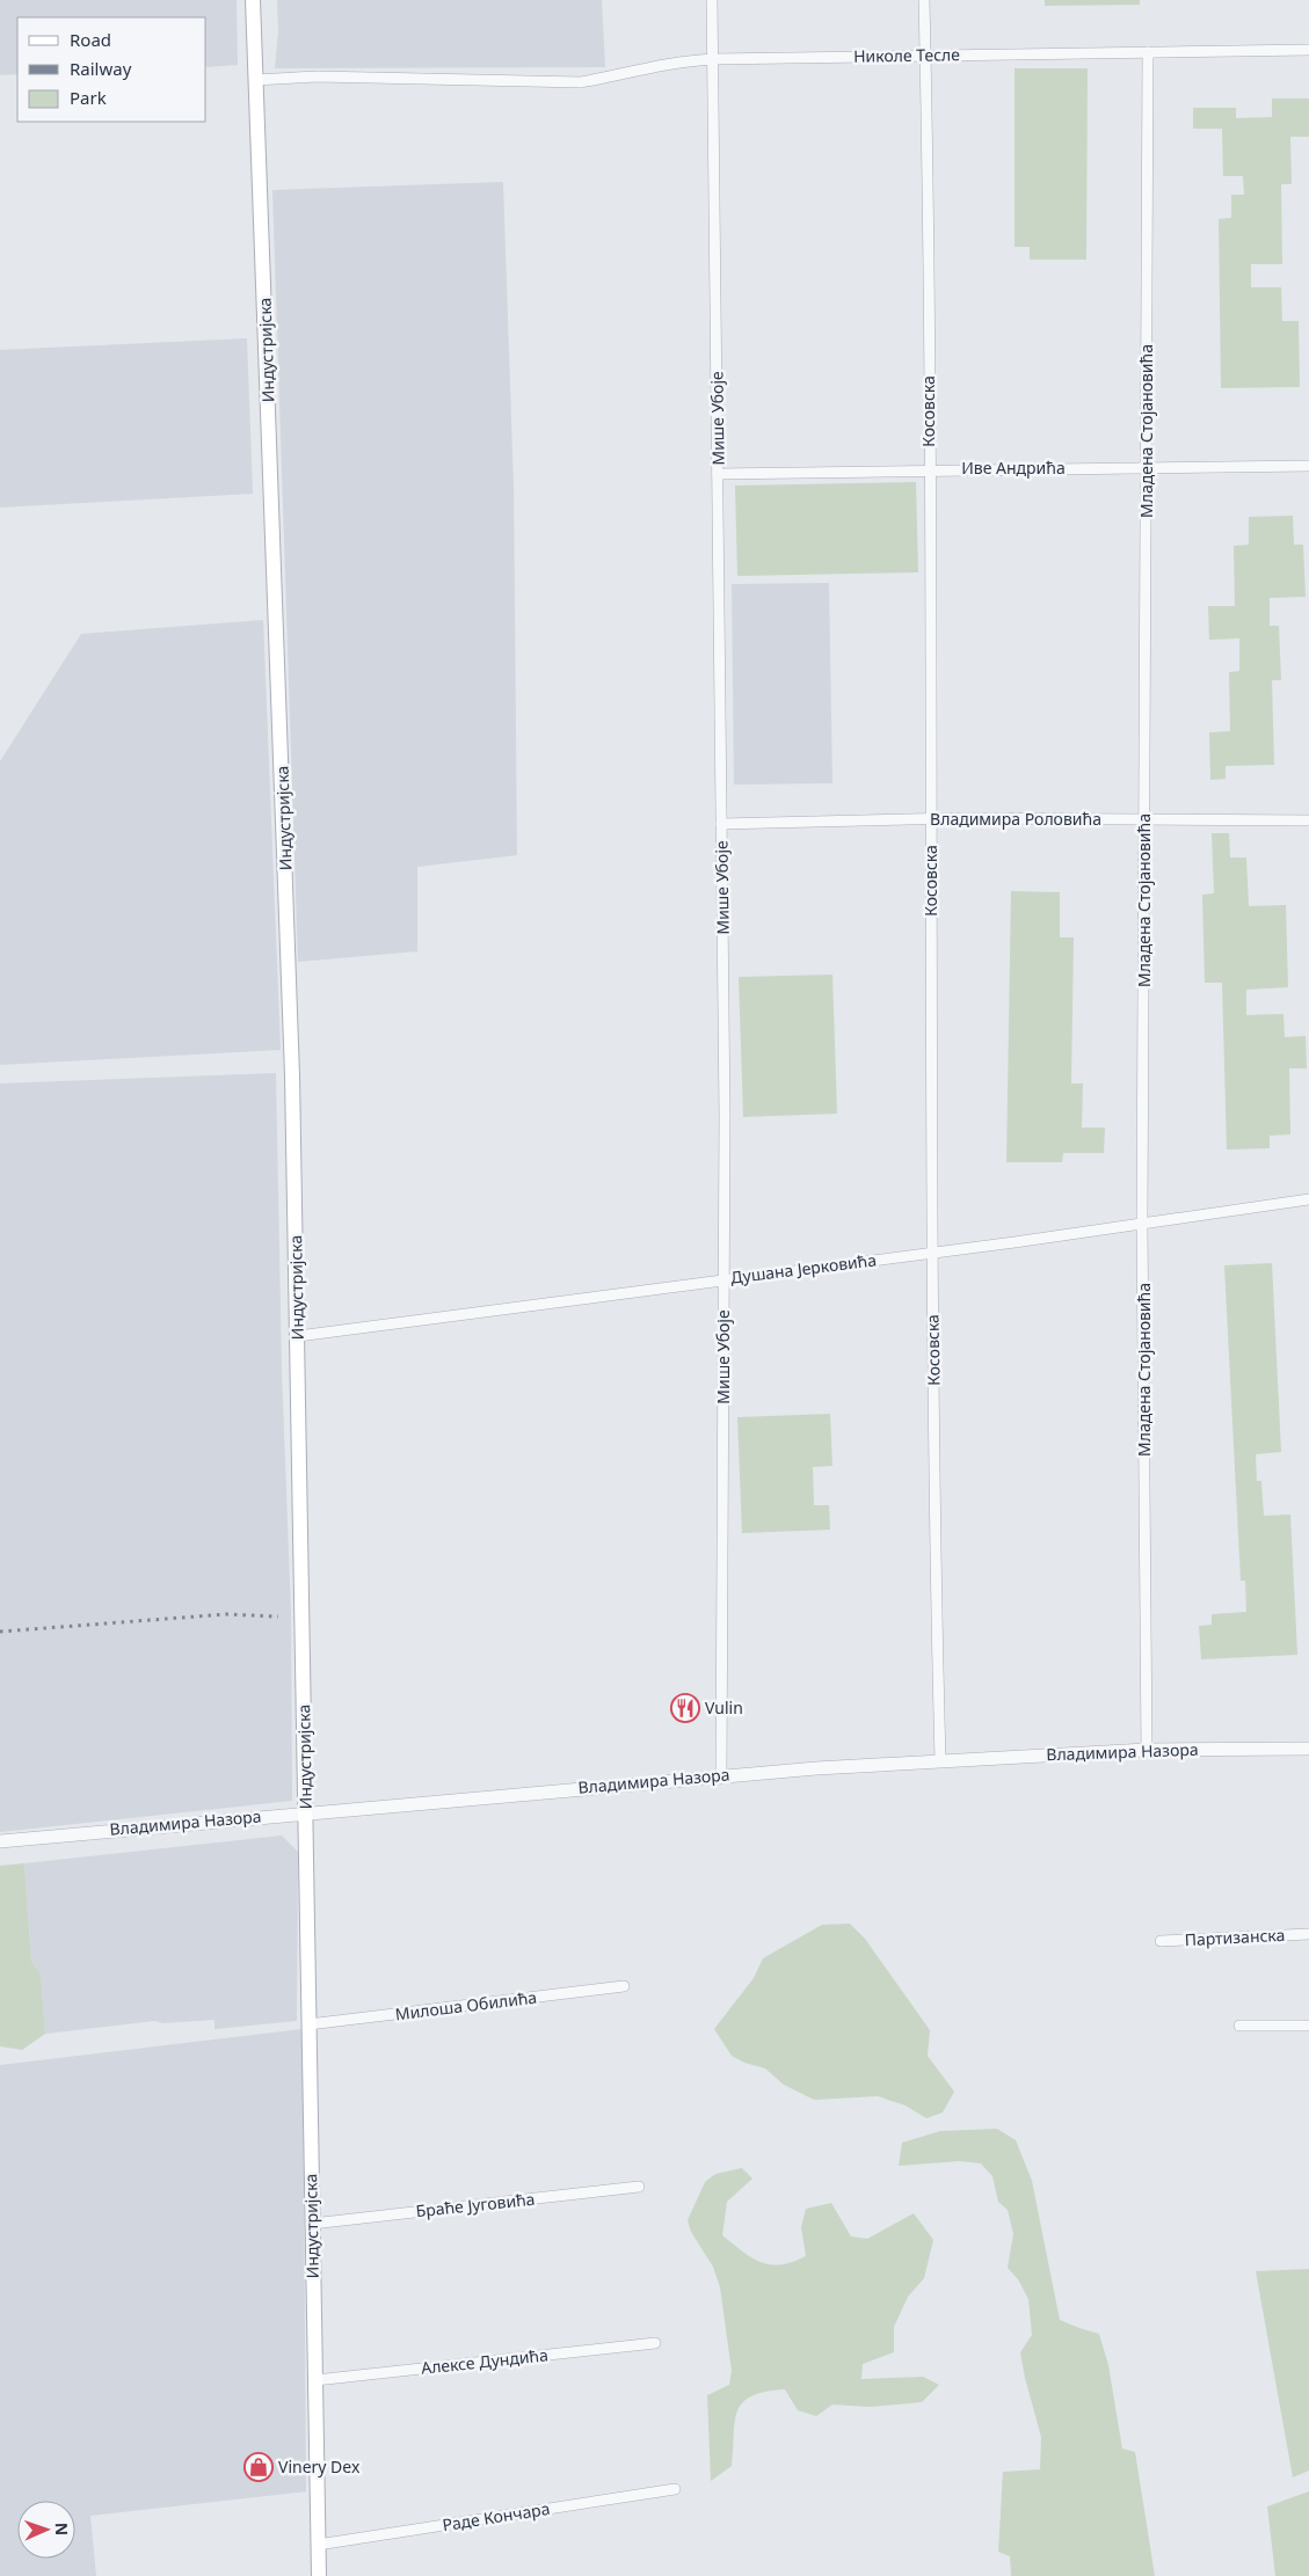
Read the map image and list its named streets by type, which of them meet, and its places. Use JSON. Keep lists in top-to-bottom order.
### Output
{
  "streets": {
    "main road": ["Индустријска"],
    "street": [
      "Николе Тесле",
      "Косовска",
      "Мише Убоје",
      "Младена Стојановића",
      "Иве Андрића",
      "Владимира Роловића",
      "Душана Јерковића",
      "Владимира Назора",
      "Партизанска",
      "Милоша Обилића",
      "Браће Југовића",
      "Алексе Дундића",
      "Раде Кончара"
    ]
  },
  "crossings": [
    ["Николе Тесле", "Индустријска"],
    ["Николе Тесле", "Косовска"],
    ["Николе Тесле", "Мише Убоје"],
    ["Николе Тесле", "Младена Стојановића"],
    ["Индустријска", "Душана Јерковића"],
    ["Индустријска", "Владимира Назора"],
    ["Индустријска", "Милоша Обилића"],
    ["Индустријска", "Браће Југовића"],
    ["Индустријска", "Алексе Дундића"],
    ["Индустријска", "Раде Кончара"],
    ["Косовска", "Иве Андрића"],
    ["Косовска", "Владимира Роловића"],
    ["Косовска", "Душана Јерковића"],
    ["Косовска", "Владимира Назора"],
    ["Мише Убоје", "Иве Андрића"],
    ["Мише Убоје", "Владимира Роловића"],
    ["Мише Убоје", "Душана Јерковића"],
    ["Мише Убоје", "Владимира Назора"],
    ["Младена Стојановића", "Иве Андрића"],
    ["Младена Стојановића", "Владимира Роловића"],
    ["Младена Стојановића", "Душана Јерковића"],
    ["Младена Стојановића", "Владимира Назора"]
  ],
  "places": {
    "restaurant": ["Vulin"],
    "shop": ["Vinery Dex"]
  },
  "legend": ["Road", "Railway", "Park"],
  "north": "right"
}
